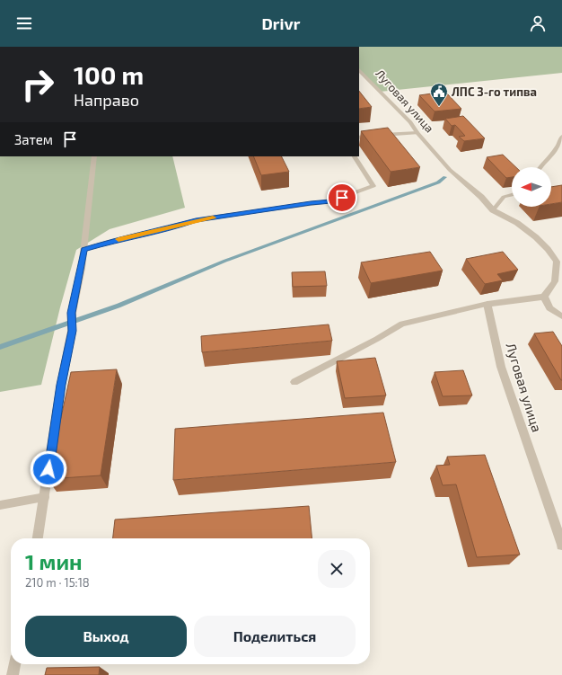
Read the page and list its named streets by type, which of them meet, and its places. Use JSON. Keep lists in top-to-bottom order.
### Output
{
  "streets": {
    "street": ["Луговая улица"]
  },
  "places": {
    "public building": ["ЛПС 3-го типва"]
  },
  "north": "left",
  "page": {
    "header": "Drivr",
    "turn": ["100 m", "Направо"],
    "then": "Затем",
    "heading": ["1 мин", "210 m · 15:18"],
    "buttons": ["Выход", "Поделиться"]
  }
}
